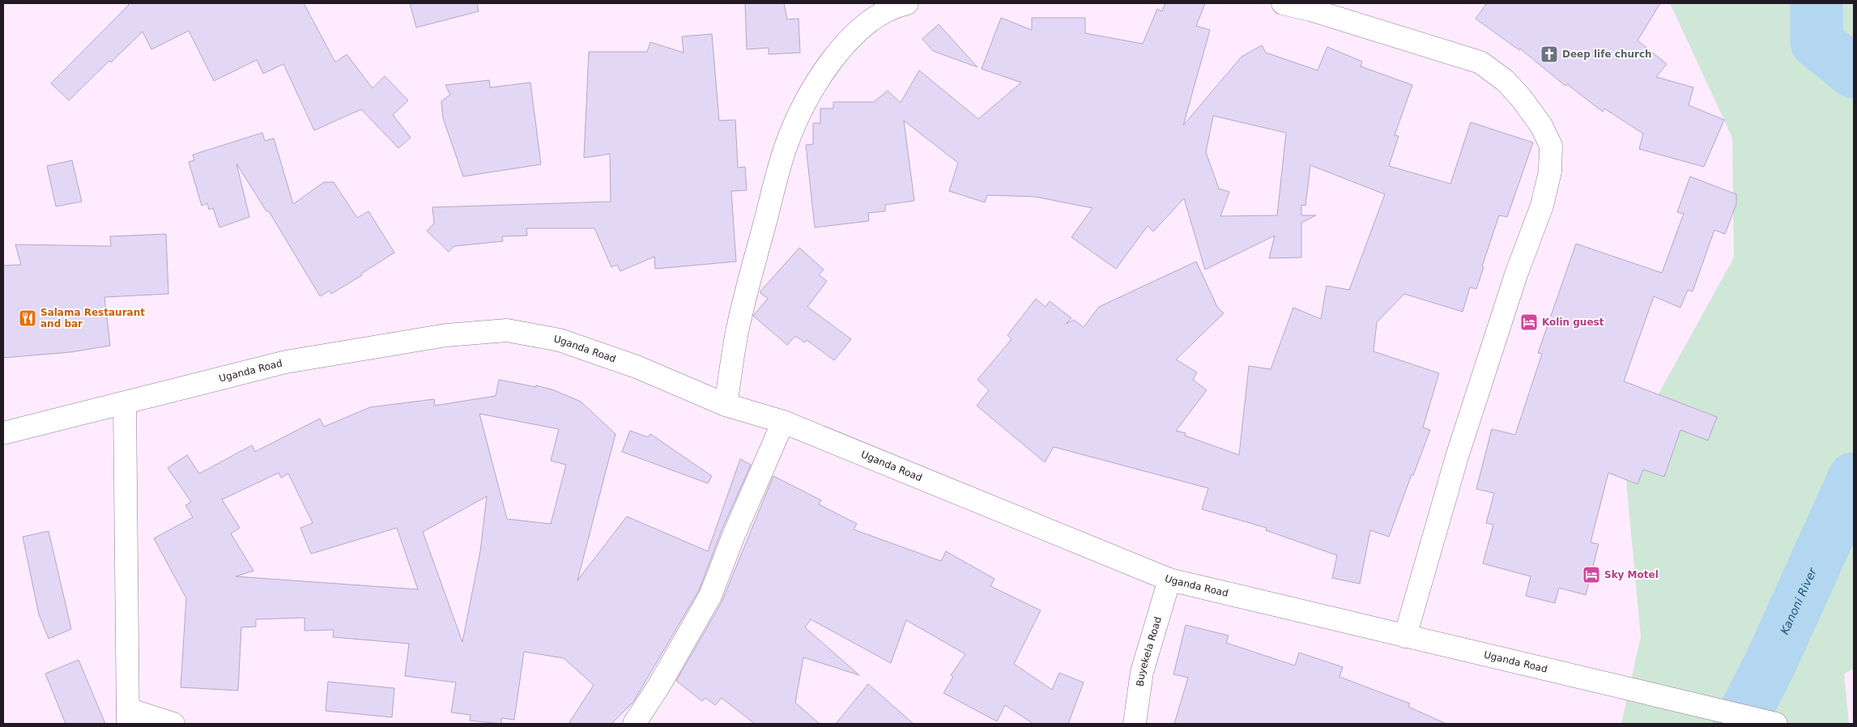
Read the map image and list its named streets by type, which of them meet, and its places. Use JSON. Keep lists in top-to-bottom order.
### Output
{
  "streets": {
    "street": ["Uganda Road", "Buyekela Road"]
  },
  "crossings": [
    ["Uganda Road", "Buyekela Road"]
  ],
  "water": ["Kanoni River"],
  "places": {
    "church": ["Deep life church"],
    "restaurant": ["Salama Restaurant and bar"],
    "hotel": ["Kolin guest", "Sky Motel"]
  }
}
